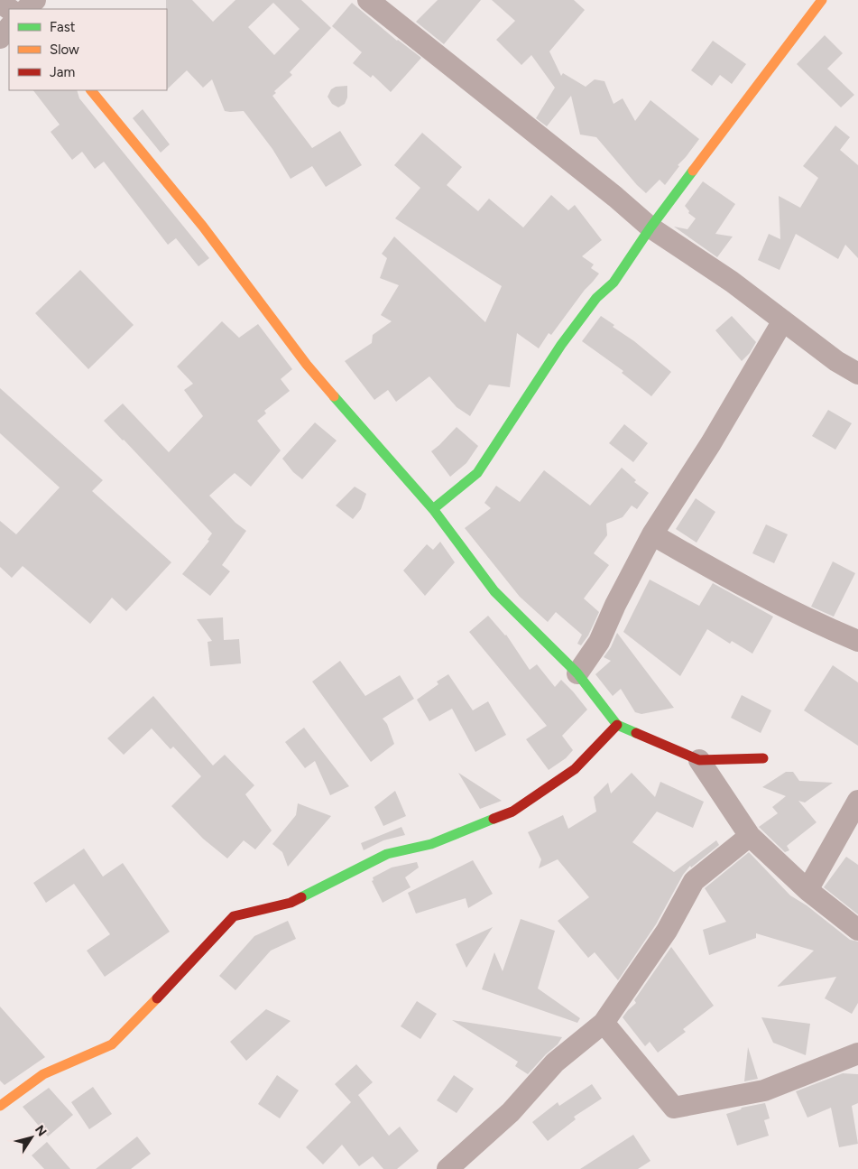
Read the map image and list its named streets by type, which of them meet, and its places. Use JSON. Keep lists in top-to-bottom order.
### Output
{
  "legend": ["Fast", "Slow", "Jam"],
  "north": "top right"
}
